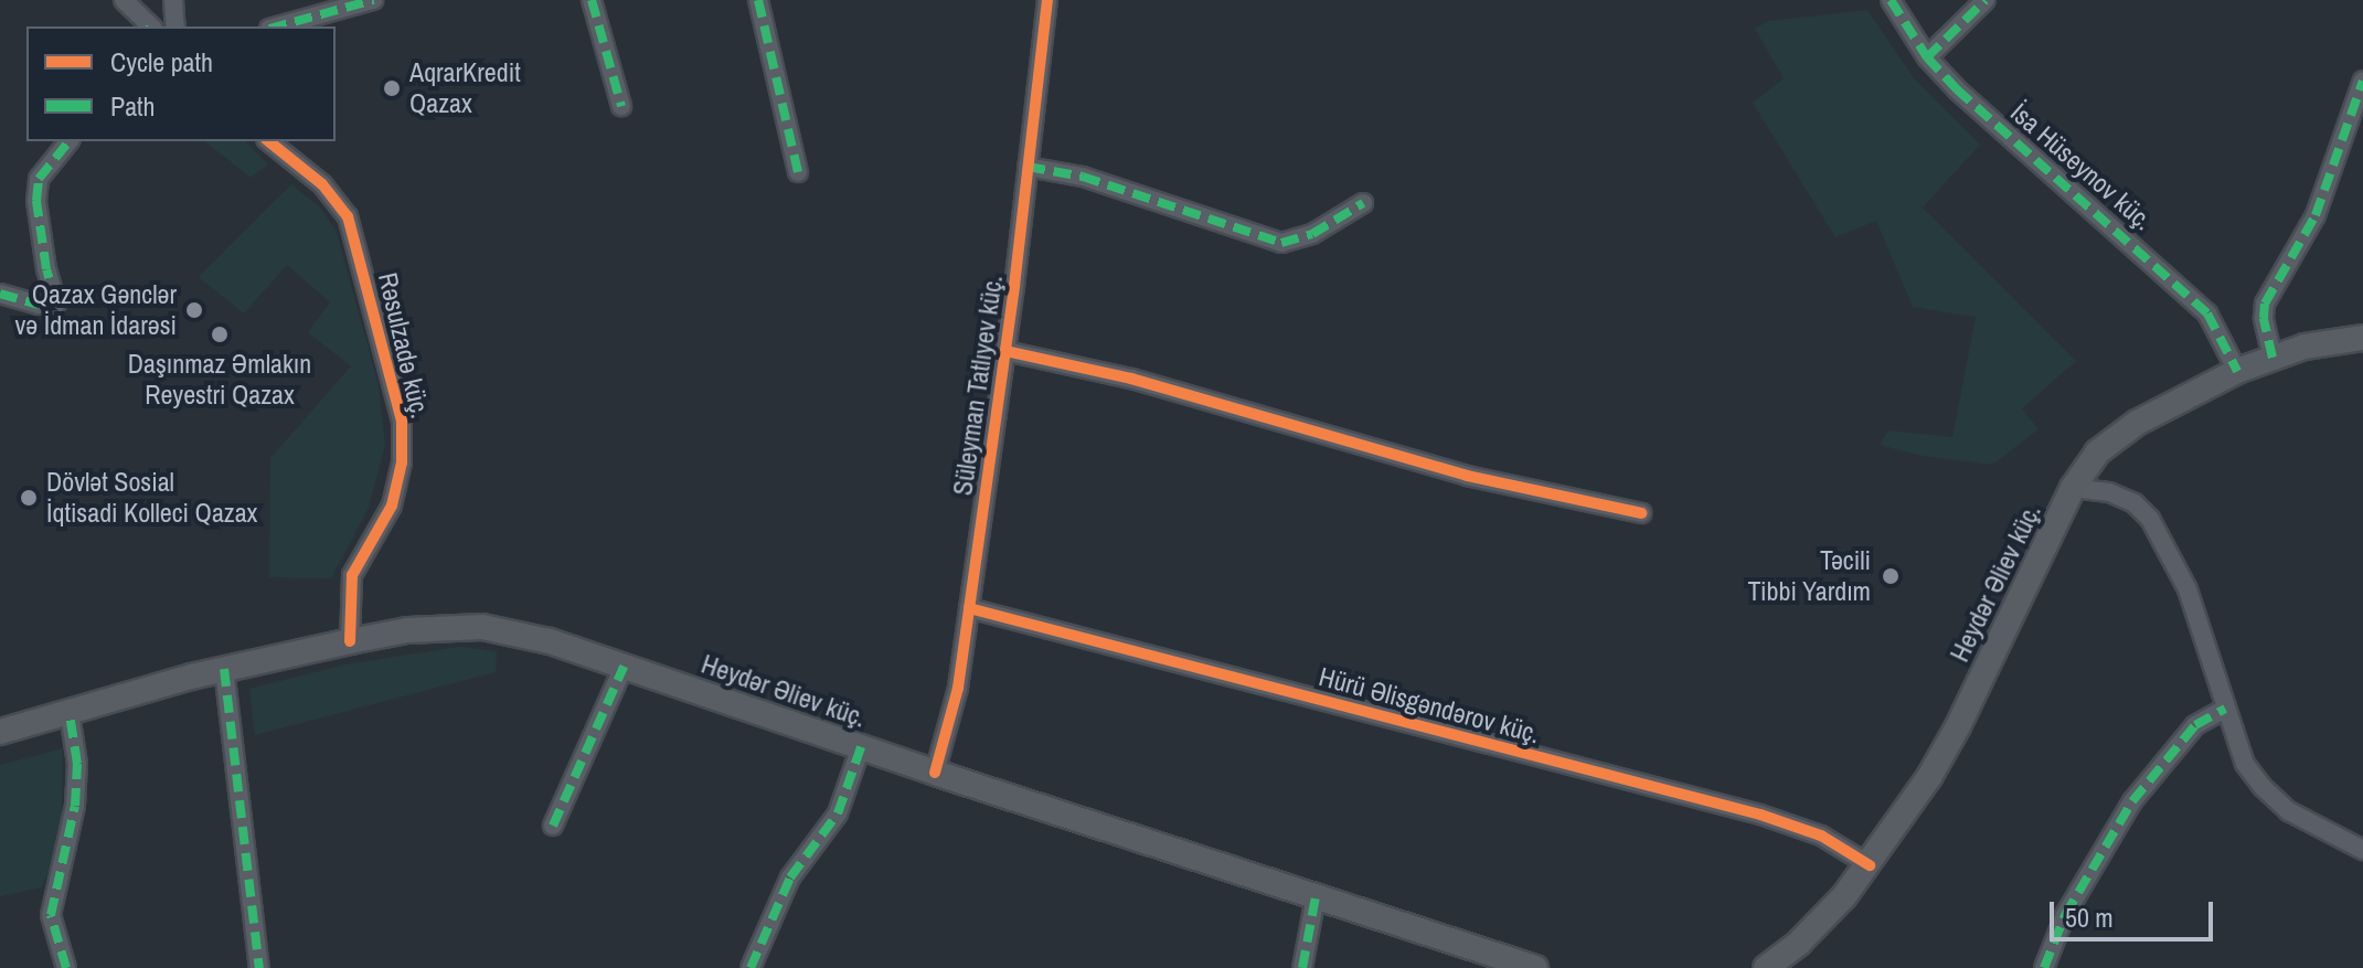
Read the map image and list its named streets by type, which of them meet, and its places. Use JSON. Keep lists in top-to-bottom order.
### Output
{
  "streets": {
    "main road": ["Heydər Əliev küç."],
    "street": [
      "İsa Hüseynov küç.",
      "Rəsulzadə küç.",
      "Süleyman Tatlıyev küç.",
      "Hürü Əlisgəndərov küç."
    ]
  },
  "crossings": [
    ["İsa Hüseynov küç.", "Heydər Əliev küç."],
    ["Rəsulzadə küç.", "Heydər Əliev küç."],
    ["Süleyman Tatlıyev küç.", "Heydər Əliev küç."],
    ["Süleyman Tatlıyev küç.", "Hürü Əlisgəndərov küç."],
    ["Heydər Əliev küç.", "Hürü Əlisgəndərov küç."]
  ],
  "places": [
    "AqrarKredit Qazax",
    "Qazax Gənclər və İdman İdarəsi",
    "Daşınmaz Əmlakın Reyestri Qazax",
    "Dövlət Sosial İqtisadi Kolleci Qazax",
    "Təcili Tibbi Yardım"
  ],
  "legend": ["Cycle path", "Path"],
  "scale_bar": "50 m"
}
